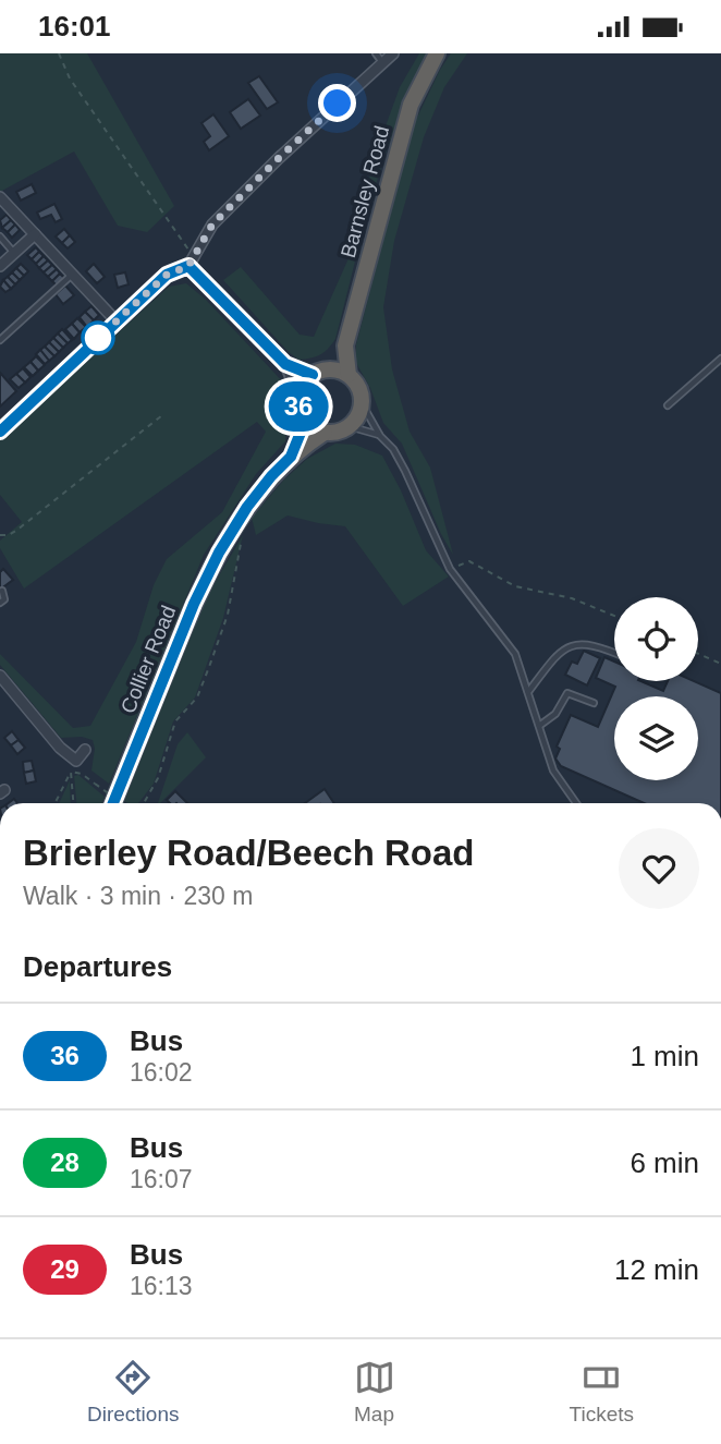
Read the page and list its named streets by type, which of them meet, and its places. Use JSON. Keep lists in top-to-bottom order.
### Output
{
  "streets": {
    "highway": ["Barnsley Road", "Collier Road"]
  },
  "crossings": [
    ["Barnsley Road", "Collier Road"]
  ],
  "lines": ["bus line 36"],
  "page": {
    "status": "16:01",
    "on_map": "36",
    "heading": [
      ["Brierley Road/Beech Road", "Walk · 3 min · 230 m"],
      "Departures"
    ],
    "list": [
      {
        "mark": "36",
        "name": "Bus",
        "note": "16:02",
        "value": "1 min"
      },
      {
        "mark": "28",
        "name": "Bus",
        "note": "16:07",
        "value": "6 min"
      },
      {
        "mark": "29",
        "name": "Bus",
        "note": "16:13",
        "value": "12 min"
      }
    ],
    "tabs": ["Directions", "Map", "Tickets"]
  }
}
